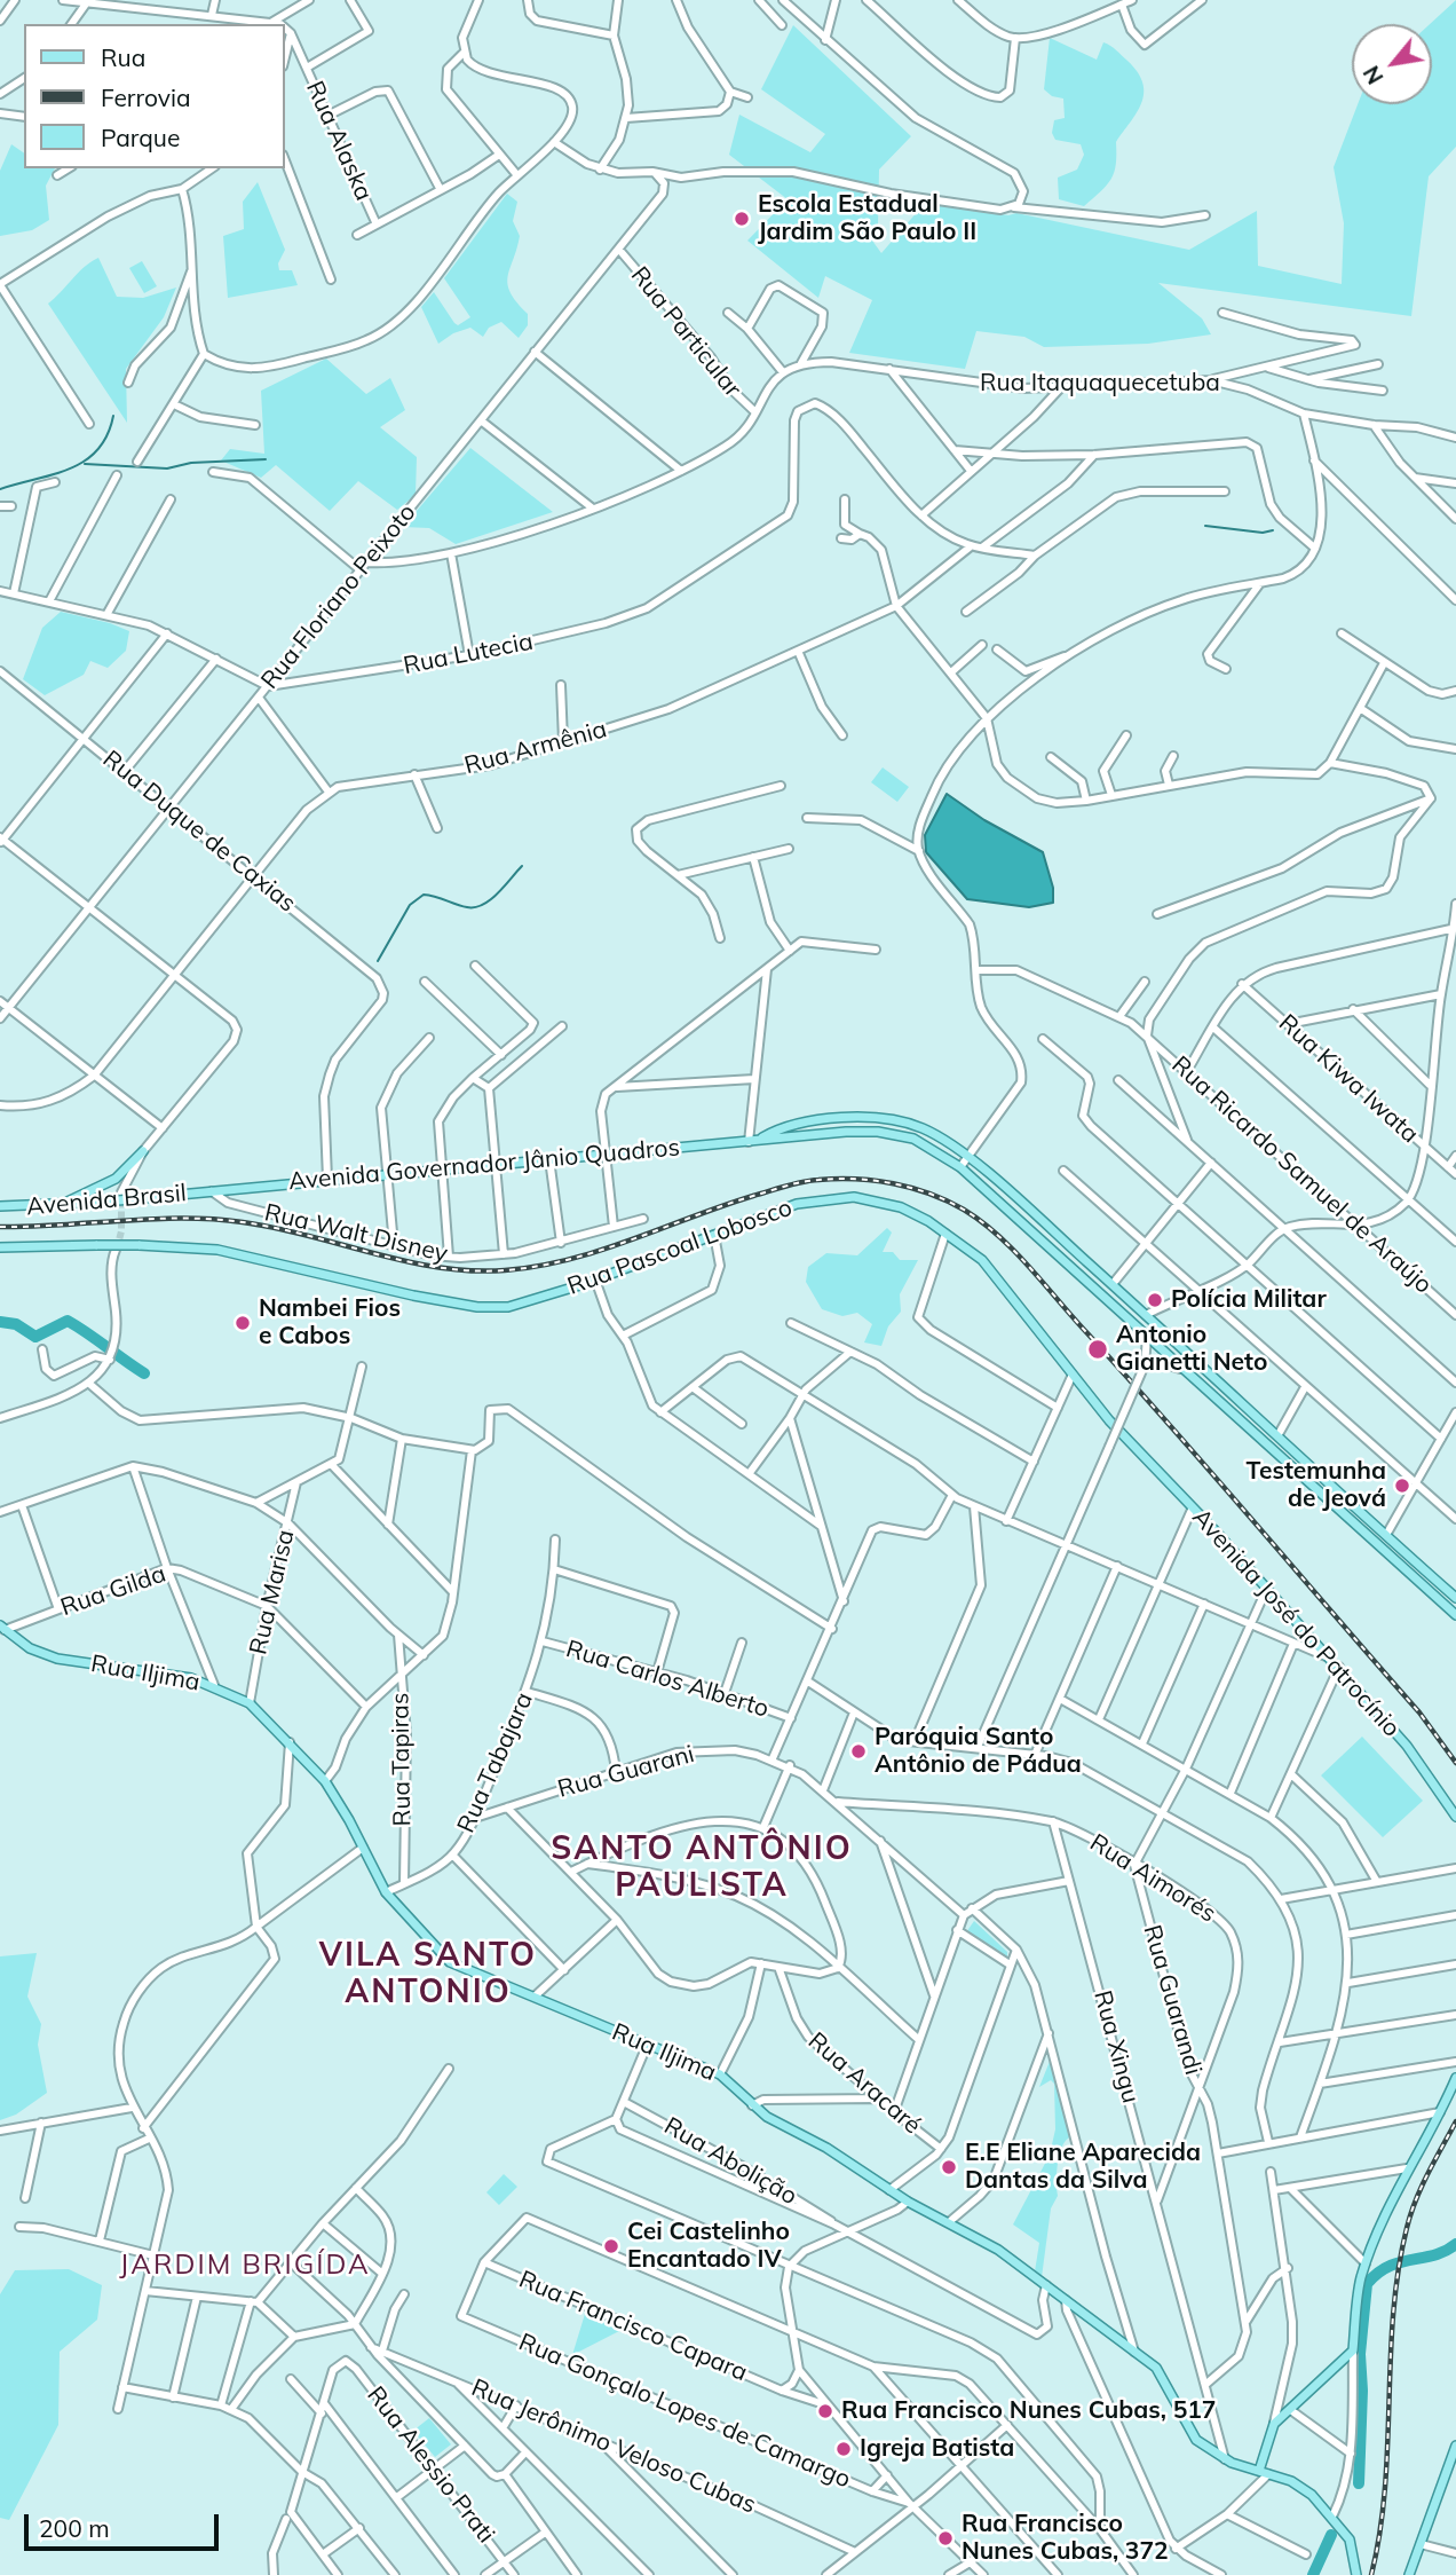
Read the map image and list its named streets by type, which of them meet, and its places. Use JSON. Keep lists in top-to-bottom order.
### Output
{
  "streets": {
    "main road": [
      "Avenida Governador Jânio Quadros",
      "Avenida Brasil",
      "Rua Pascoal Lobosco",
      "Avenida José do Patrocínio",
      "Rua Iljima"
    ],
    "street": [
      "Rua Alaska",
      "Rua Particular",
      "Rua Itaquaquecetuba",
      "Rua Floriano Peixoto",
      "Rua Lutecia",
      "Rua Armênia",
      "Rua Duque de Caxias",
      "Rua Kiwa Iwata",
      "Rua Ricardo Samuel de Araújo",
      "Rua Walt Disney",
      "Rua Gilda",
      "Rua Marisa",
      "Rua Carlos Alberto",
      "Rua Tapiras",
      "Rua Tabajara",
      "Rua Guarani",
      "Rua Aimorés",
      "Rua Guarandi",
      "Rua Xingu",
      "Rua Aracaré",
      "Rua Abolição",
      "Rua Francisco Capara",
      "Rua Gonçalo Lopes de Camargo",
      "Rua Jerônimo Veloso Cubas",
      "Rua Alessio Prati"
    ]
  },
  "crossings": [
    ["Rua Particular", "Rua Itaquaquecetuba"],
    ["Rua Particular", "Rua Floriano Peixoto"],
    ["Rua Itaquaquecetuba", "Rua Floriano Peixoto"],
    ["Rua Floriano Peixoto", "Rua Lutecia"],
    ["Rua Floriano Peixoto", "Rua Duque de Caxias"],
    ["Rua Duque de Caxias", "Avenida Governador Jânio Quadros"],
    ["Avenida Governador Jânio Quadros", "Avenida Brasil"],
    ["Avenida Governador Jânio Quadros", "Rua Walt Disney"],
    ["Avenida Brasil", "Rua Walt Disney"],
    ["Rua Pascoal Lobosco", "Avenida José do Patrocínio"],
    ["Rua Gilda", "Rua Marisa"],
    ["Rua Gilda", "Rua Iljima"],
    ["Rua Marisa", "Rua Iljima"],
    ["Rua Iljima", "Rua Tabajara"],
    ["Rua Iljima", "Rua Xingu"],
    ["Rua Carlos Alberto", "Rua Tabajara"],
    ["Rua Tapiras", "Rua Tabajara"],
    ["Rua Tabajara", "Rua Guarani"],
    ["Rua Guarani", "Rua Aimorés"],
    ["Rua Aimorés", "Rua Guarandi"],
    ["Rua Aimorés", "Rua Xingu"],
    ["Rua Francisco Capara", "Rua Gonçalo Lopes de Camargo"]
  ],
  "districts": ["SANTO ANTÔNIO PAULISTA", "VILA SANTO ANTONIO", "JARDIM BRIGÍDA"],
  "places": [
    "Escola Estadual Jardim São Paulo II",
    "Polícia Militar",
    "Nambei Fios e Cabos",
    "Antonio Gianetti Neto",
    "Testemunha de Jeová",
    "Paróquia Santo Antônio de Pádua",
    "E.E Eliane Aparecida Dantas da Silva",
    "Cei Castelinho Encantado IV",
    "Rua Francisco Nunes Cubas, 517",
    "Igreja Batista",
    "Rua Francisco Nunes Cubas, 372"
  ],
  "legend": ["Rua", "Ferrovia", "Parque"],
  "scale_bar": "200 m",
  "north": "bottom left"
}
